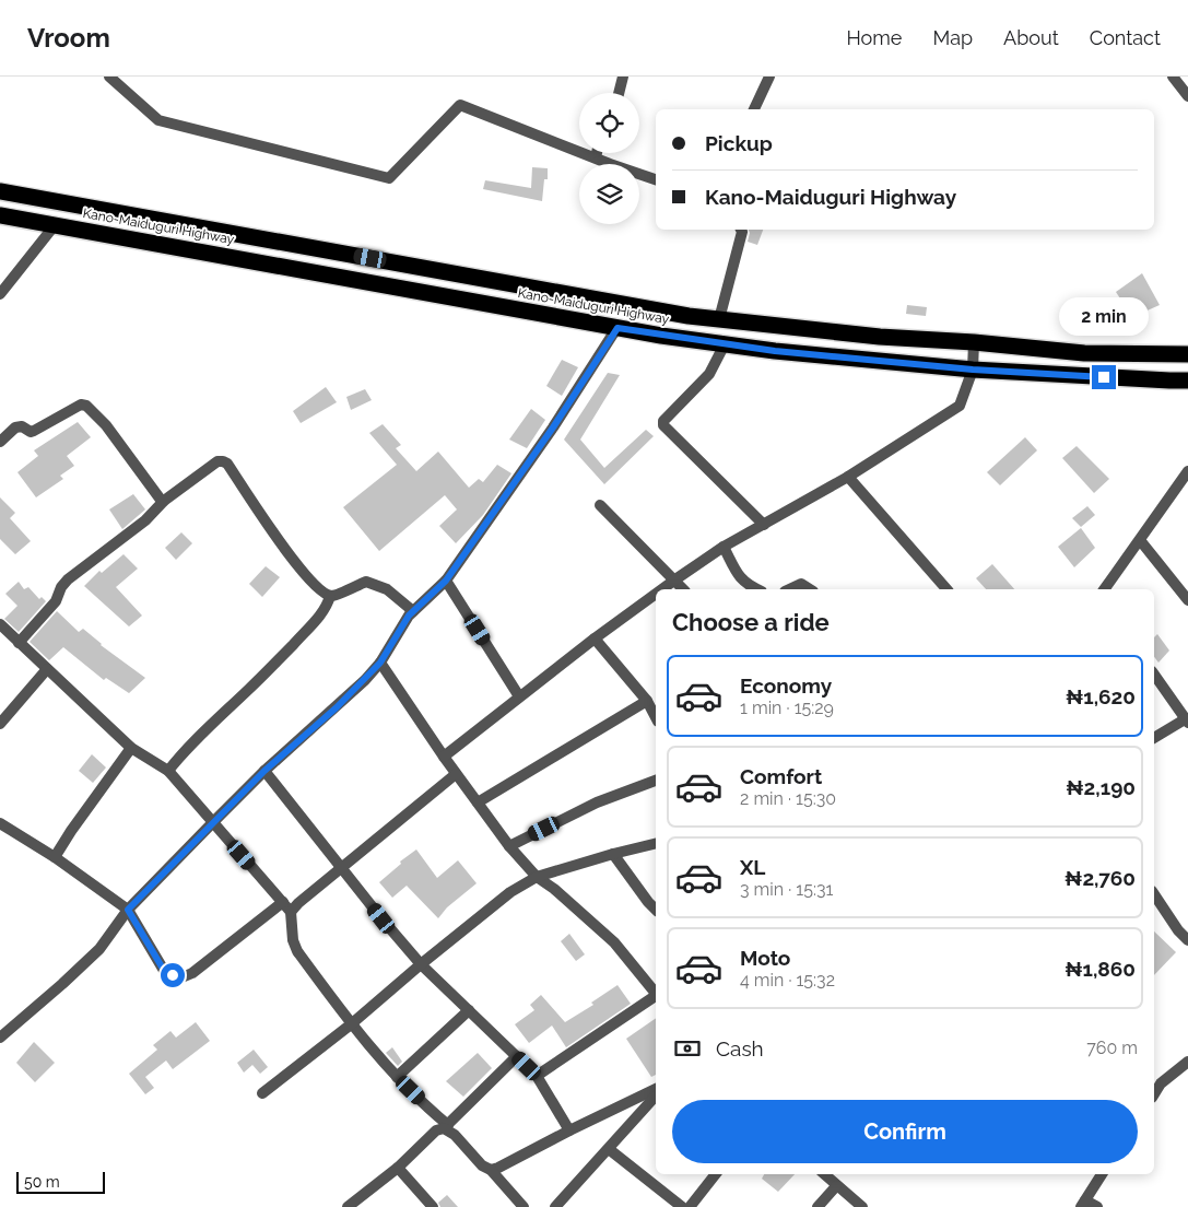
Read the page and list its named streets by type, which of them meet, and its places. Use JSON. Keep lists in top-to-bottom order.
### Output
{
  "streets": {
    "highway": ["Kano-Maiduguri Highway"]
  },
  "scale_bar": "50 m",
  "page": {
    "header": "Vroom",
    "nav": [
      "Home",
      "Map",
      "About",
      "Contact"
    ],
    "banner": ["Pickup", "Kano-Maiduguri Highway"],
    "bubble": "2 min",
    "heading": "Choose a ride",
    "list": [
      {
        "name": "Economy",
        "note": "1 min · 15:29",
        "value": "₦1,620"
      },
      {
        "name": "Comfort",
        "note": "2 min · 15:30",
        "value": "₦2,190"
      },
      {
        "name": "XL",
        "note": "3 min · 15:31",
        "value": "₦2,760"
      },
      {
        "name": "Moto",
        "note": "4 min · 15:32",
        "value": "₦1,860"
      }
    ],
    "pay": ["Cash", "760 m"],
    "buttons": "Confirm",
    "scale": "50 m"
  }
}
